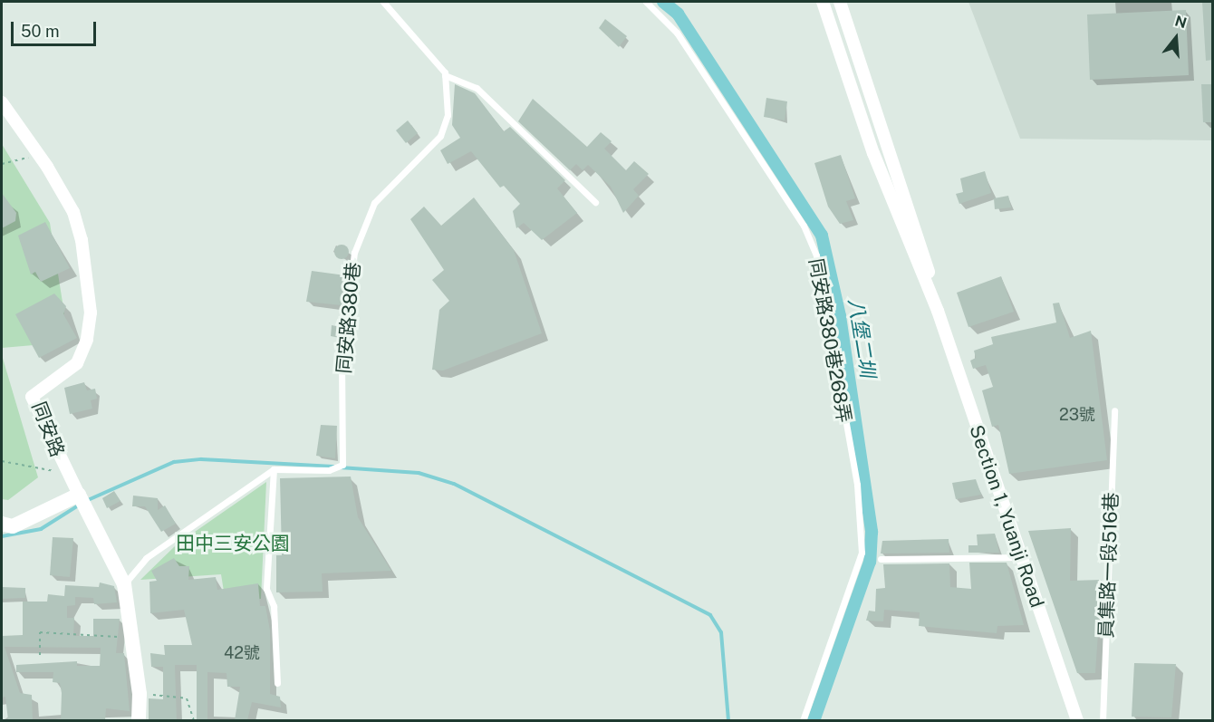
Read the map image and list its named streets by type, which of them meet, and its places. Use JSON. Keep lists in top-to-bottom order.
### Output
{
  "streets": {
    "street": ["同安路", "Section 1, Yuanji Road"],
    "lane": ["同安路380巷", "同安路380巷268弄", "員集路一段516巷"]
  },
  "water": ["八堡二圳"],
  "parks": ["田中三安公園"],
  "house_numbers": ["23號", "42號"],
  "scale_bar": "50 m",
  "north": "top"
}
